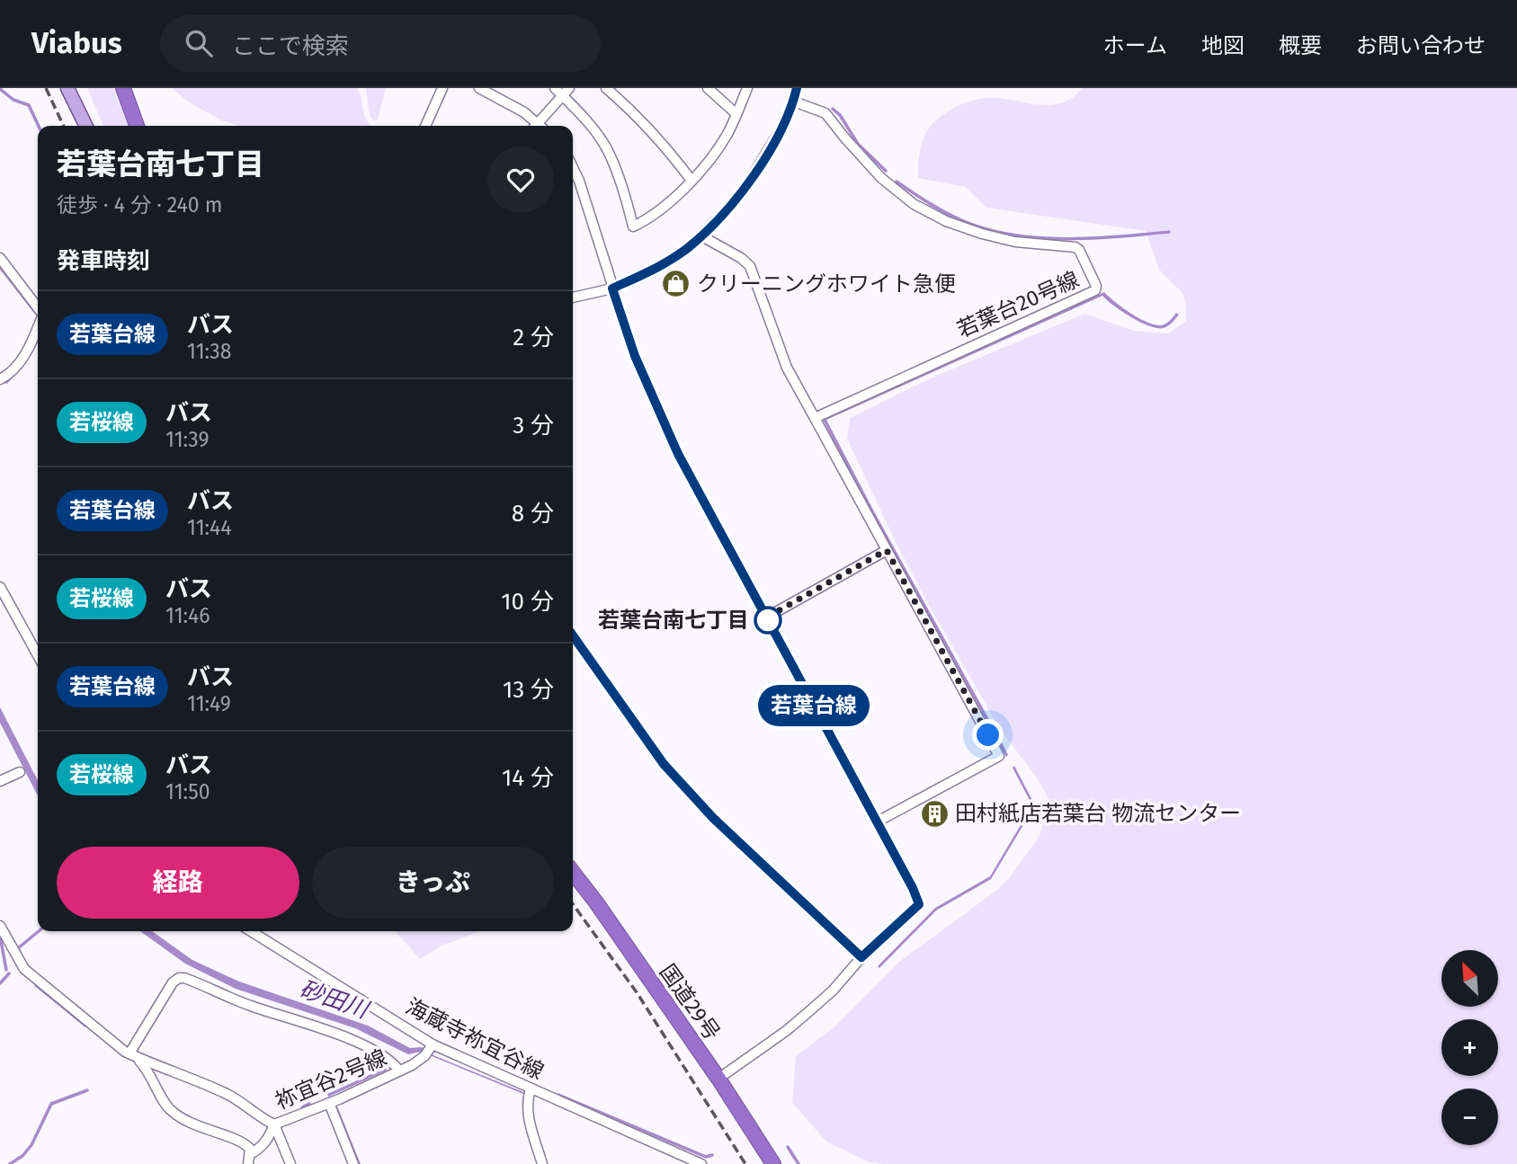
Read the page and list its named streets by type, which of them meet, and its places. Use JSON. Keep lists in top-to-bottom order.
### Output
{
  "streets": {
    "highway": ["国道29号"],
    "street": ["若葉台20号線", "海蔵寺祢宜谷線", "祢宜谷2号線"]
  },
  "crossings": [
    ["海蔵寺祢宜谷線", "祢宜谷2号線"]
  ],
  "water": ["砂田川"],
  "places": {
    "shop": ["クリーニングホワイト急便"],
    "other": ["若葉台南七丁目"],
    "building": ["田村紙店若葉台 物流センター"]
  },
  "lines": ["bus line 若葉台線"],
  "north": "top left",
  "page": {
    "header": "Viabus",
    "search": "ここで検索",
    "nav": [
      "ホーム",
      "地図",
      "概要",
      "お問い合わせ"
    ],
    "on_map": "若葉台線",
    "heading": [
      ["若葉台南七丁目", "徒歩 · 4 分 · 240 m"],
      "発車時刻"
    ],
    "list": [
      {
        "mark": "若葉台線",
        "name": "バス",
        "note": "11:38",
        "value": "2 分"
      },
      {
        "mark": "若桜線",
        "name": "バス",
        "note": "11:39",
        "value": "3 分"
      },
      {
        "mark": "若葉台線",
        "name": "バス",
        "note": "11:44",
        "value": "8 分"
      },
      {
        "mark": "若桜線",
        "name": "バス",
        "note": "11:46",
        "value": "10 分"
      },
      {
        "mark": "若葉台線",
        "name": "バス",
        "note": "11:49",
        "value": "13 分"
      },
      {
        "mark": "若桜線",
        "name": "バス",
        "note": "11:50",
        "value": "14 分"
      }
    ],
    "buttons": ["経路", "きっぷ"],
    "map_buttons": ["+", "−"]
  }
}
